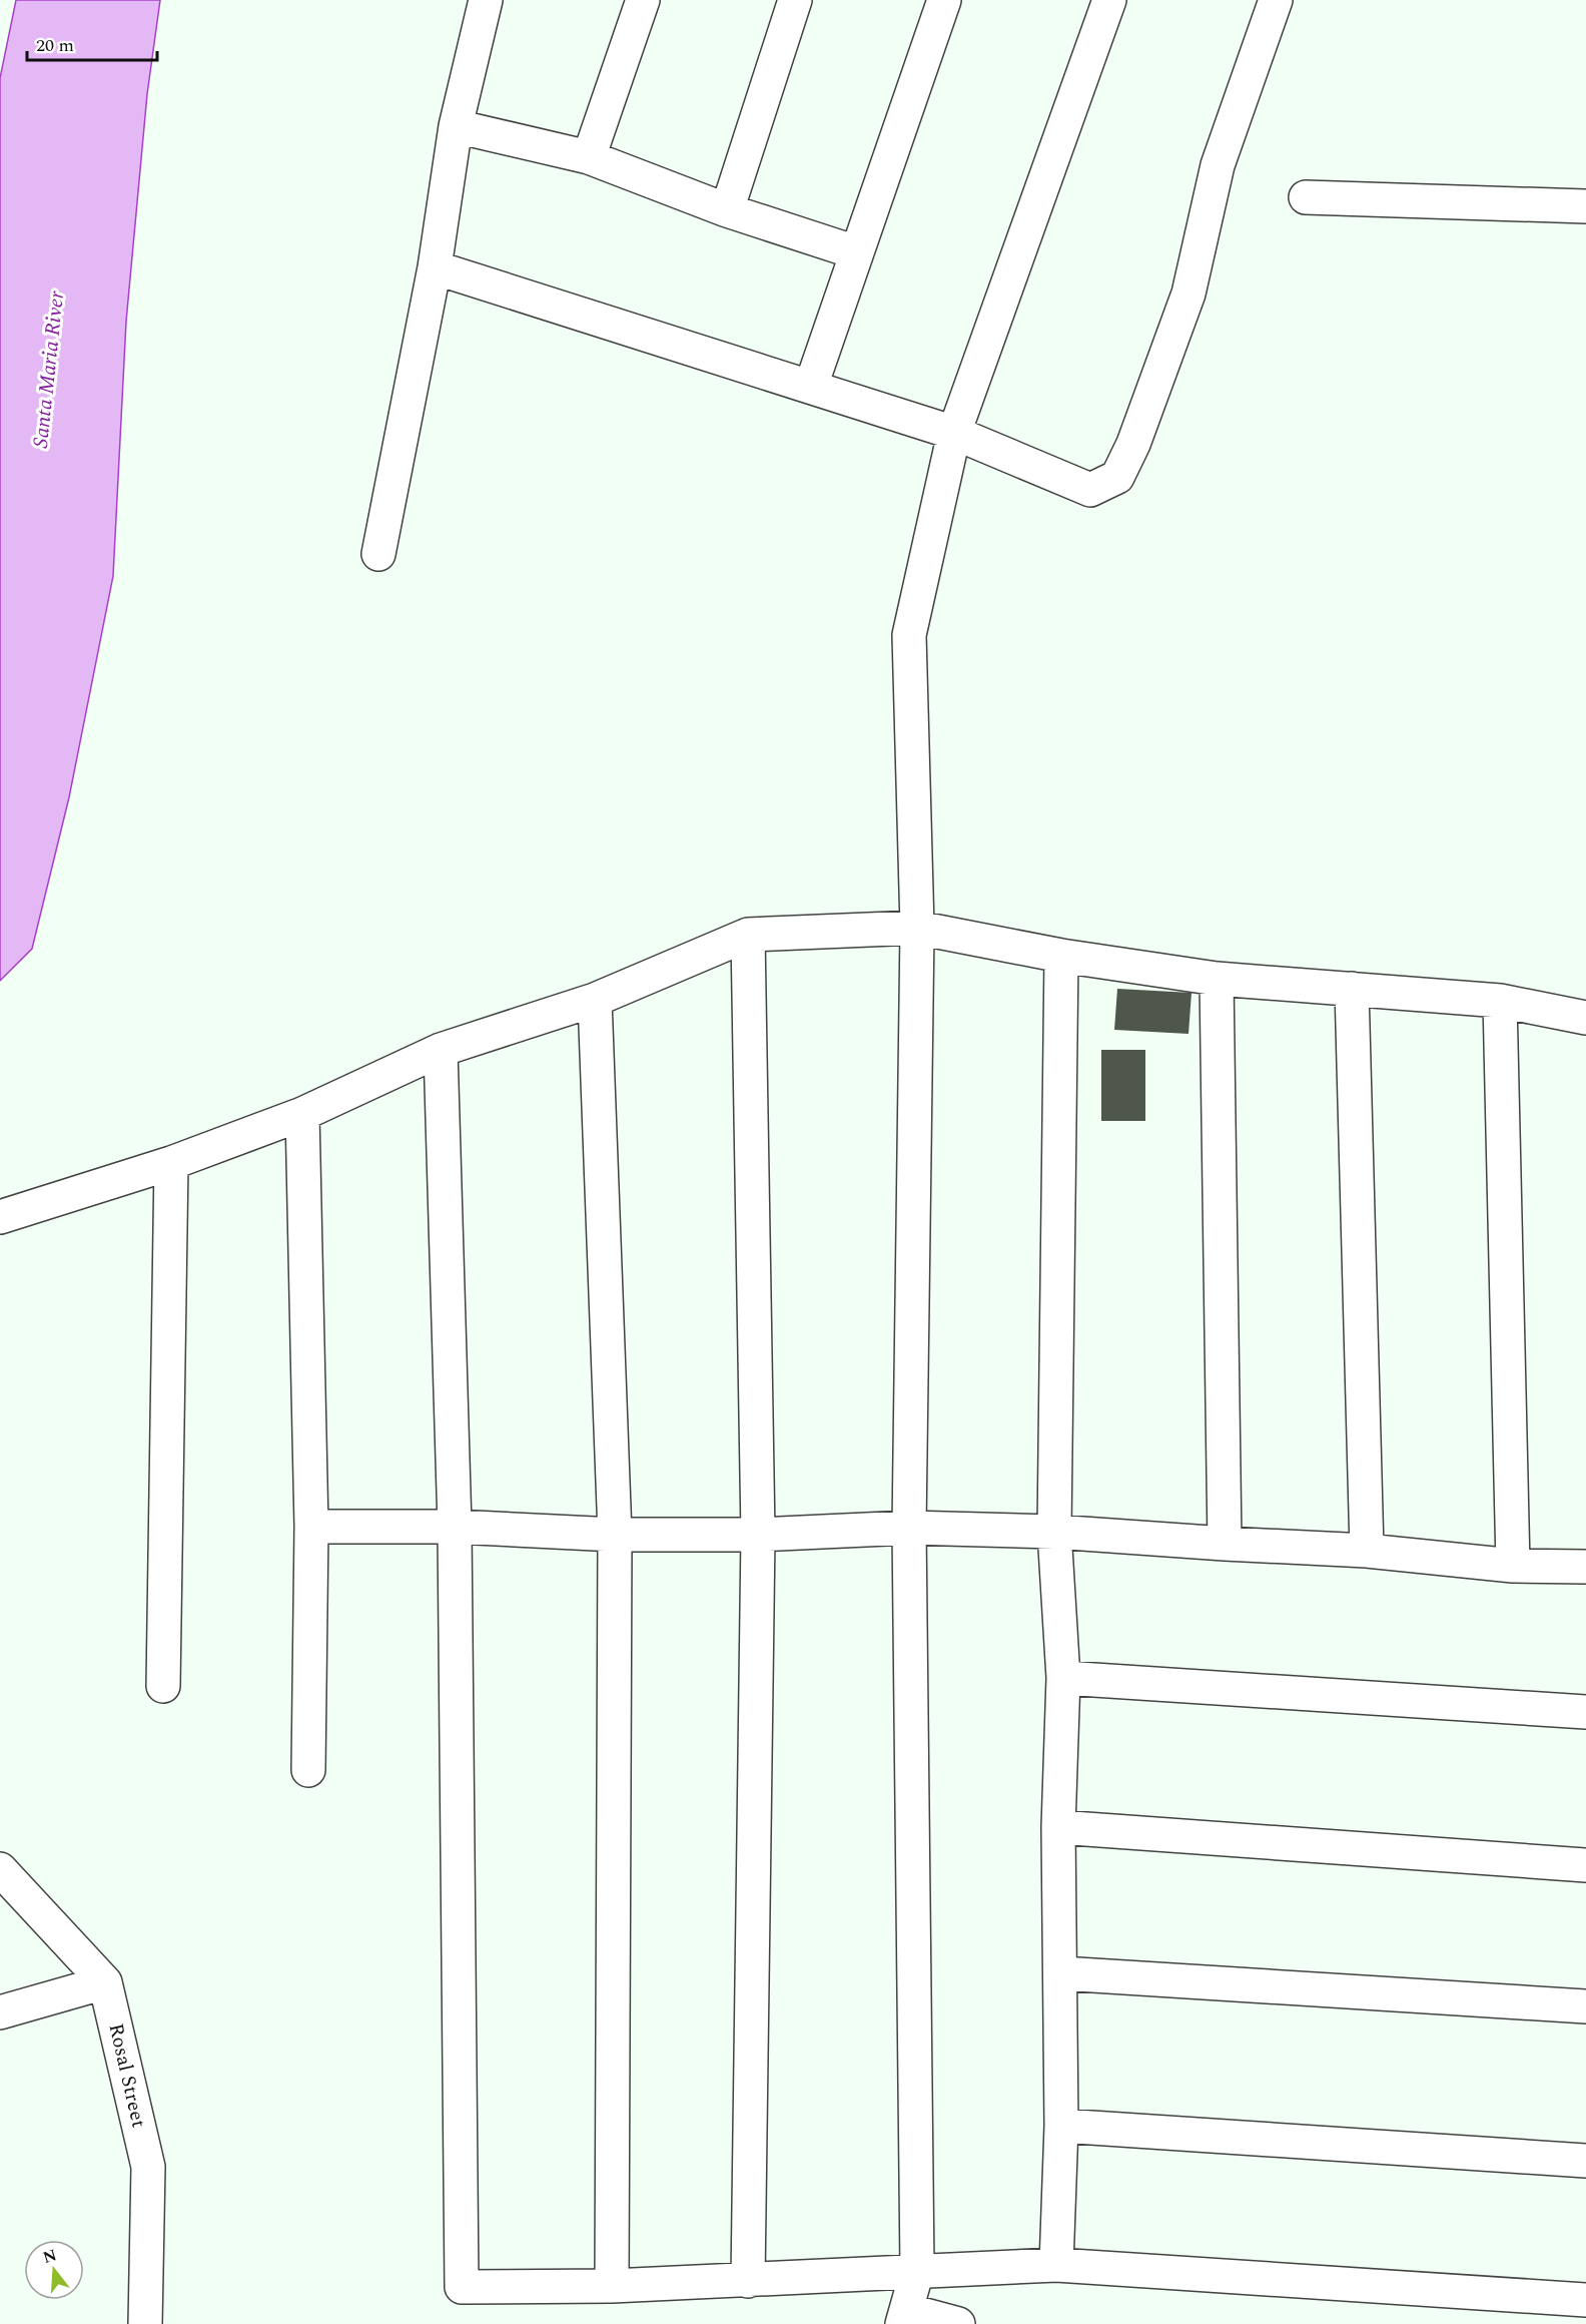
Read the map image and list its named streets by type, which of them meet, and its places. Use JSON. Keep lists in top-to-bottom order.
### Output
{
  "streets": {
    "street": ["Rosal Street"]
  },
  "water": ["Santa Maria River"],
  "scale_bar": "20 m",
  "north": "top"
}
